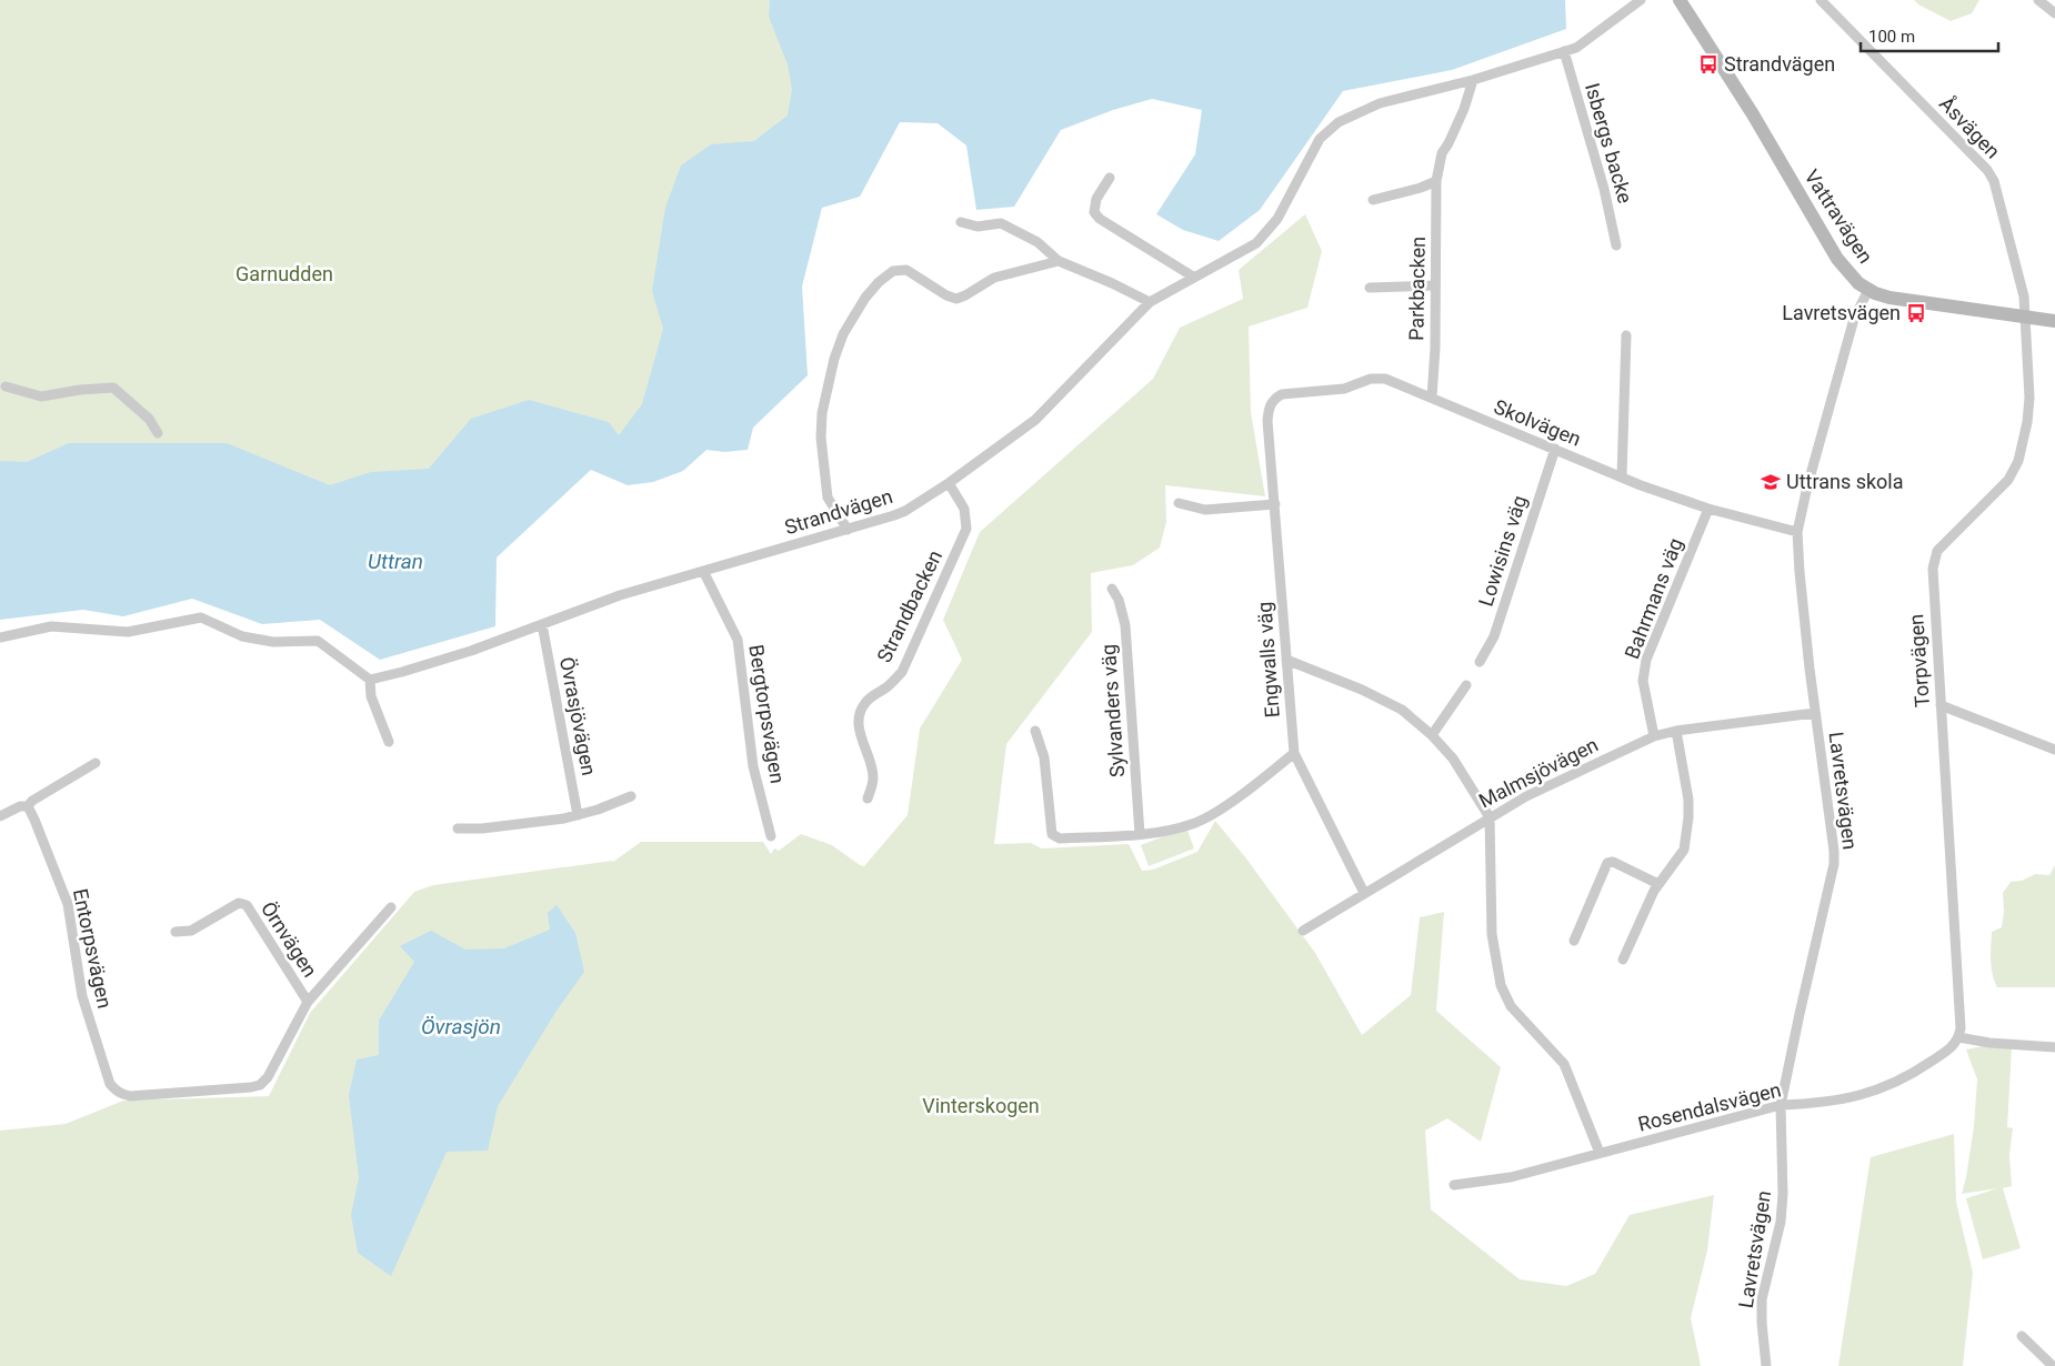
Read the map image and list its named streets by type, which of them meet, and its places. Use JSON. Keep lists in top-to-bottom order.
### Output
{
  "streets": {
    "street": [
      "Åsvägen",
      "Isbergs backe",
      "Vattravägen",
      "Parkbacken",
      "Skolvägen",
      "Strandvägen",
      "Lowisins väg",
      "Bahrmans väg",
      "Strandbacken",
      "Engwalls väg",
      "Torpvägen",
      "Sylvanders väg",
      "Bergtorpsvägen",
      "Övrasjövägen",
      "Malmsjövägen",
      "Lavretsvägen",
      "Örnvägen",
      "Entorpsvägen",
      "Rosendalsvägen"
    ]
  },
  "crossings": [
    ["Åsvägen", "Vattravägen"],
    ["Åsvägen", "Torpvägen"],
    ["Isbergs backe", "Strandvägen"],
    ["Vattravägen", "Torpvägen"],
    ["Vattravägen", "Lavretsvägen"],
    ["Parkbacken", "Skolvägen"],
    ["Parkbacken", "Strandvägen"],
    ["Skolvägen", "Lowisins väg"],
    ["Skolvägen", "Bahrmans väg"],
    ["Skolvägen", "Engwalls väg"],
    ["Skolvägen", "Lavretsvägen"],
    ["Strandvägen", "Strandbacken"],
    ["Strandvägen", "Bergtorpsvägen"],
    ["Strandvägen", "Övrasjövägen"],
    ["Bahrmans väg", "Malmsjövägen"],
    ["Engwalls väg", "Malmsjövägen"],
    ["Torpvägen", "Rosendalsvägen"],
    ["Malmsjövägen", "Lavretsvägen"],
    ["Lavretsvägen", "Rosendalsvägen"],
    ["Örnvägen", "Entorpsvägen"]
  ],
  "water": ["Uttran", "Övrasjön"],
  "parks": ["Garnudden", "Vinterskogen"],
  "places": {
    "bus stop": ["Strandvägen", "Lavretsvägen"],
    "school or university": ["Uttrans skola"]
  },
  "scale_bar": "100 m"
}
